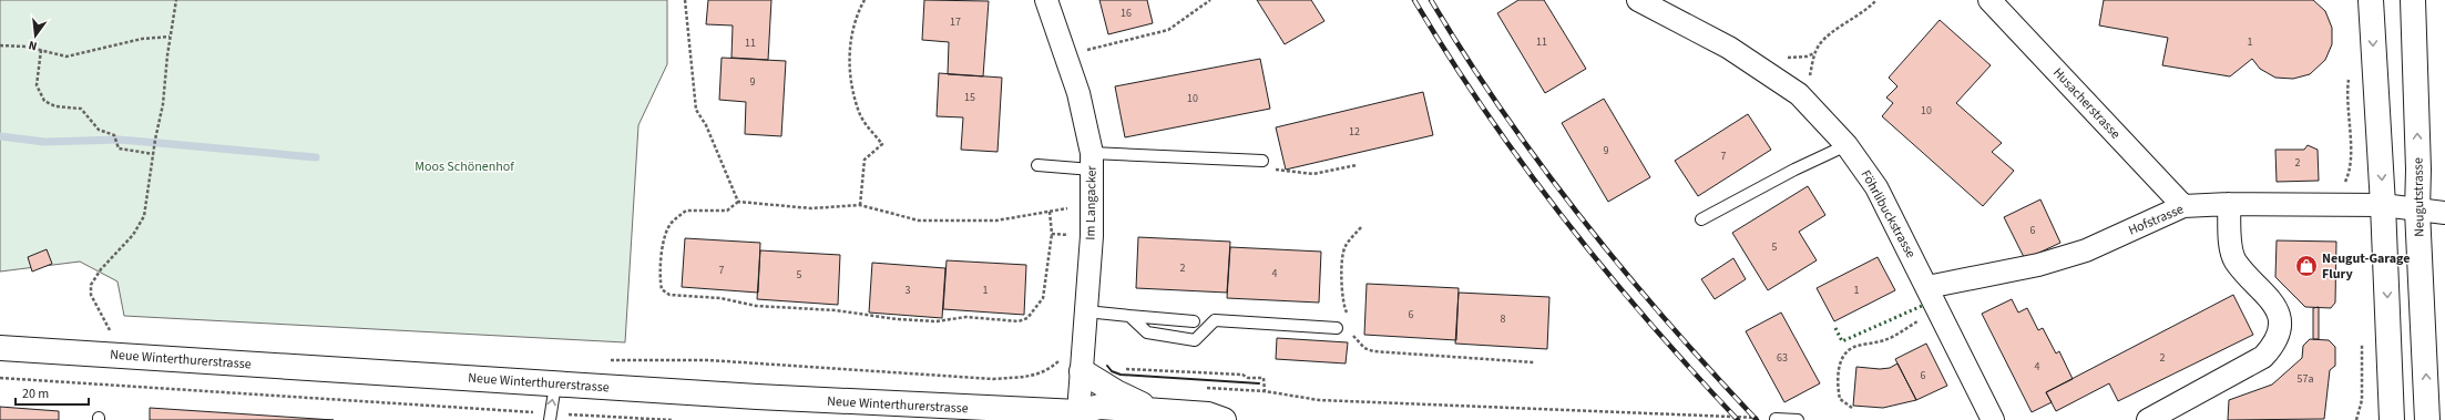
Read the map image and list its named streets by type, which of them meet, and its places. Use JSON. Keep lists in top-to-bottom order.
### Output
{
  "streets": {
    "main road": ["Neugutstrasse", "Neue Winterthurerstrasse"],
    "street": [
      "Husacherstrasse",
      "Im Langacker",
      "Föhrlibuckstrasse",
      "Hofstrasse"
    ]
  },
  "crossings": [
    ["Husacherstrasse", "Hofstrasse"],
    ["Neugutstrasse", "Hofstrasse"],
    ["Im Langacker", "Neue Winterthurerstrasse"],
    ["Föhrlibuckstrasse", "Hofstrasse"]
  ],
  "parks": ["Moos Schönenhof"],
  "places": {
    "shop": ["Neugut-Garage Flury"]
  },
  "house_numbers": [
    "16",
    "17",
    "11",
    "1",
    "11",
    "9",
    "15",
    "10",
    "10",
    "12",
    "9",
    "7",
    "2",
    "6",
    "5",
    "2",
    "7",
    "4",
    "5",
    "3",
    "1",
    "1",
    "6",
    "8",
    "63",
    "2",
    "4",
    "6",
    "57a"
  ],
  "scale_bar": "20 m",
  "north": "bottom"
}
